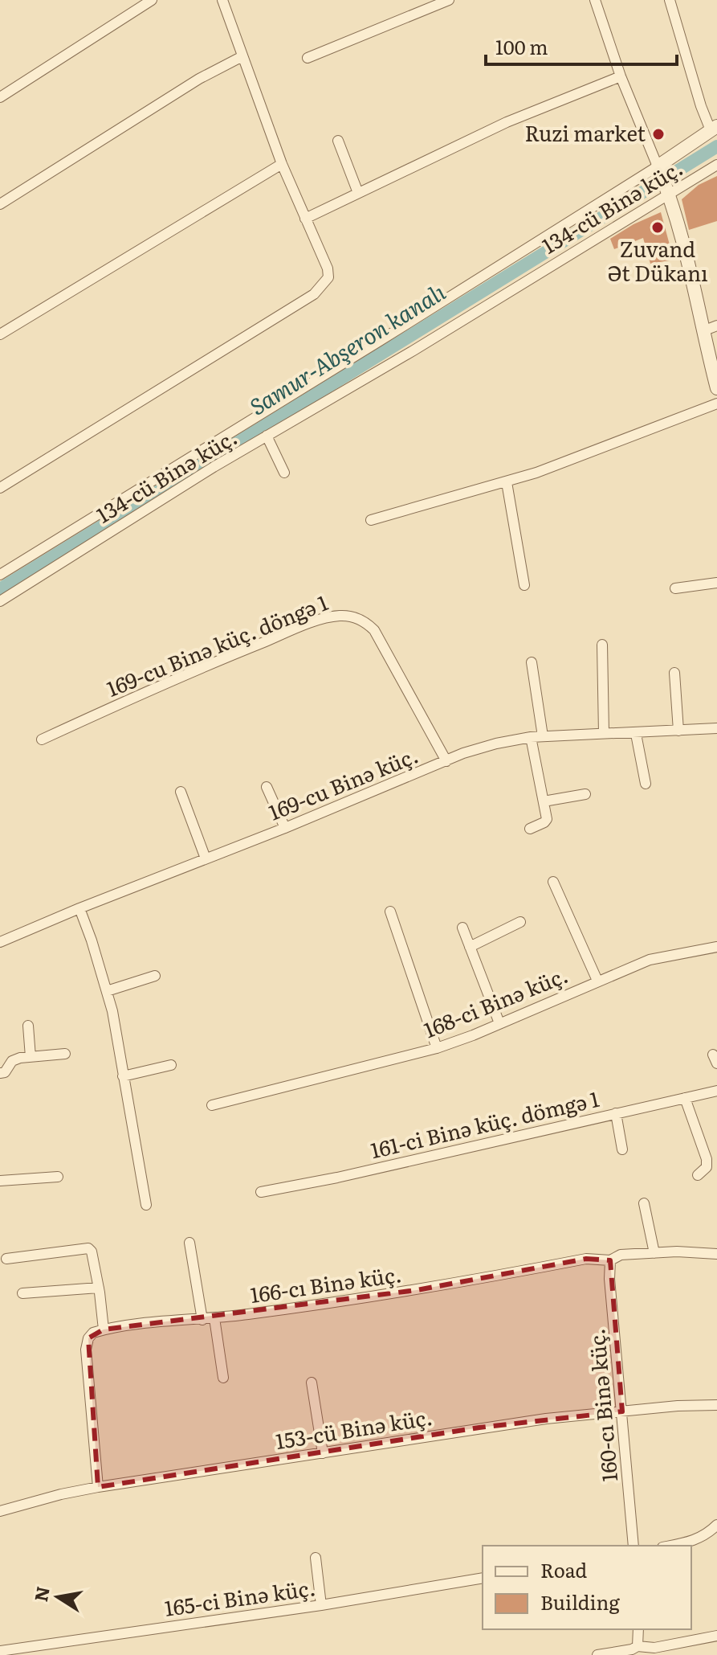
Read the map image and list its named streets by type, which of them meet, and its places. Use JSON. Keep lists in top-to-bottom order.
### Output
{
  "streets": {
    "street": [
      "134-cü Binə küç.",
      "169-cu Binə küç. döngə 1",
      "169-cu Binə küç.",
      "168-ci Binə küç.",
      "161-ci Binə küç. dömgə 1",
      "166-cı Binə küç.",
      "160-cı Binə küç.",
      "153-cü Binə küç.",
      "165-ci Binə küç."
    ]
  },
  "crossings": [
    ["169-cu Binə küç. döngə 1", "169-cu Binə küç."],
    ["166-cı Binə küç.", "160-cı Binə küç."],
    ["160-cı Binə küç.", "153-cü Binə küç."]
  ],
  "water": ["Samur-Abşeron kanalı"],
  "places": ["Ruzi market", "Zuvand Ət Dükanı"],
  "legend": ["Road", "Building"],
  "scale_bar": "100 m",
  "north": "left"
}
